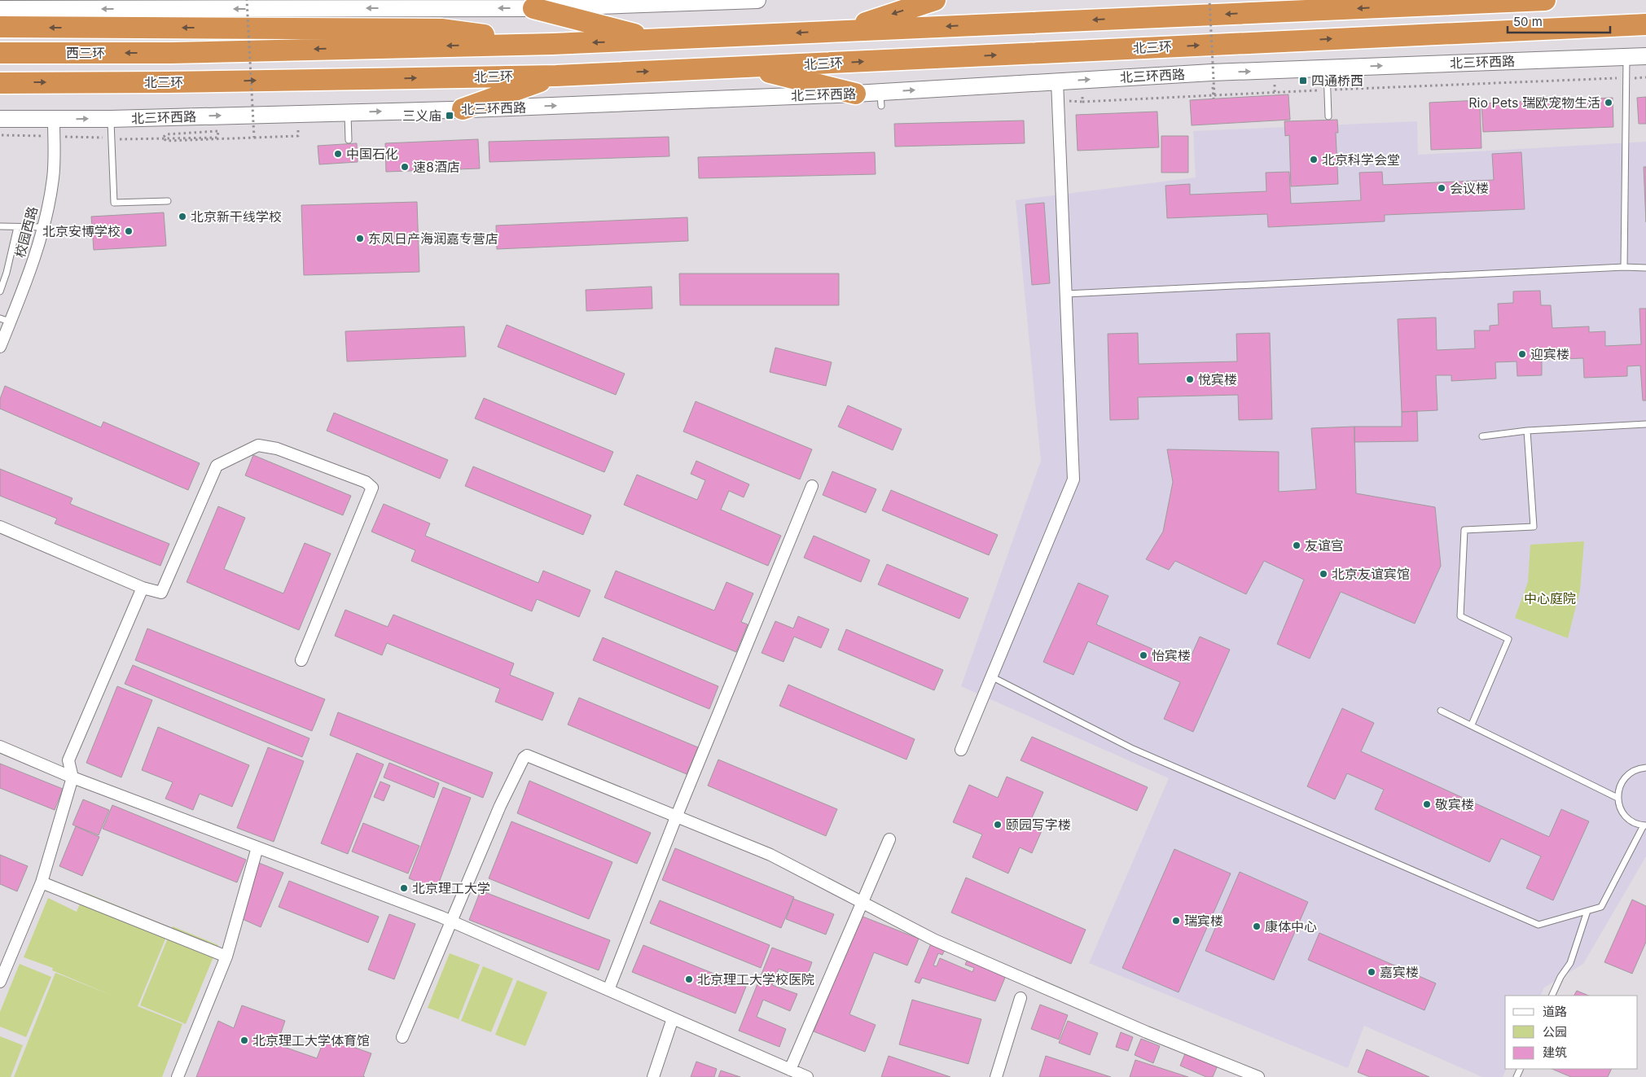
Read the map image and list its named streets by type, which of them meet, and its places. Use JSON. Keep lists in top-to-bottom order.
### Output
{
  "streets": {
    "highway": ["北三环", "西三环"],
    "street": ["北三环西路", "校园西路"]
  },
  "crossings": [
    ["北三环西路", "校园西路"]
  ],
  "parks": ["中心庭院"],
  "places": {
    "transit": ["四通桥西", "三义庙"],
    "other": [
      "Rio Pets 瑞欧宠物生活",
      "中国石化",
      "北京科学会堂",
      "速8酒店",
      "会议楼",
      "北京新干线学校",
      "北京安博学校",
      "东风日产海润嘉专营店",
      "迎宾楼",
      "悅宾楼",
      "友谊宫",
      "北京友谊宾馆",
      "怡宾楼",
      "敬宾楼",
      "颐园写字楼",
      "北京理工大学",
      "瑞宾楼",
      "康体中心",
      "嘉宾楼",
      "北京理工大学校医院",
      "北京理工大学体育馆"
    ]
  },
  "legend": ["道路", "公园", "建筑"],
  "scale_bar": "50 m"
}
